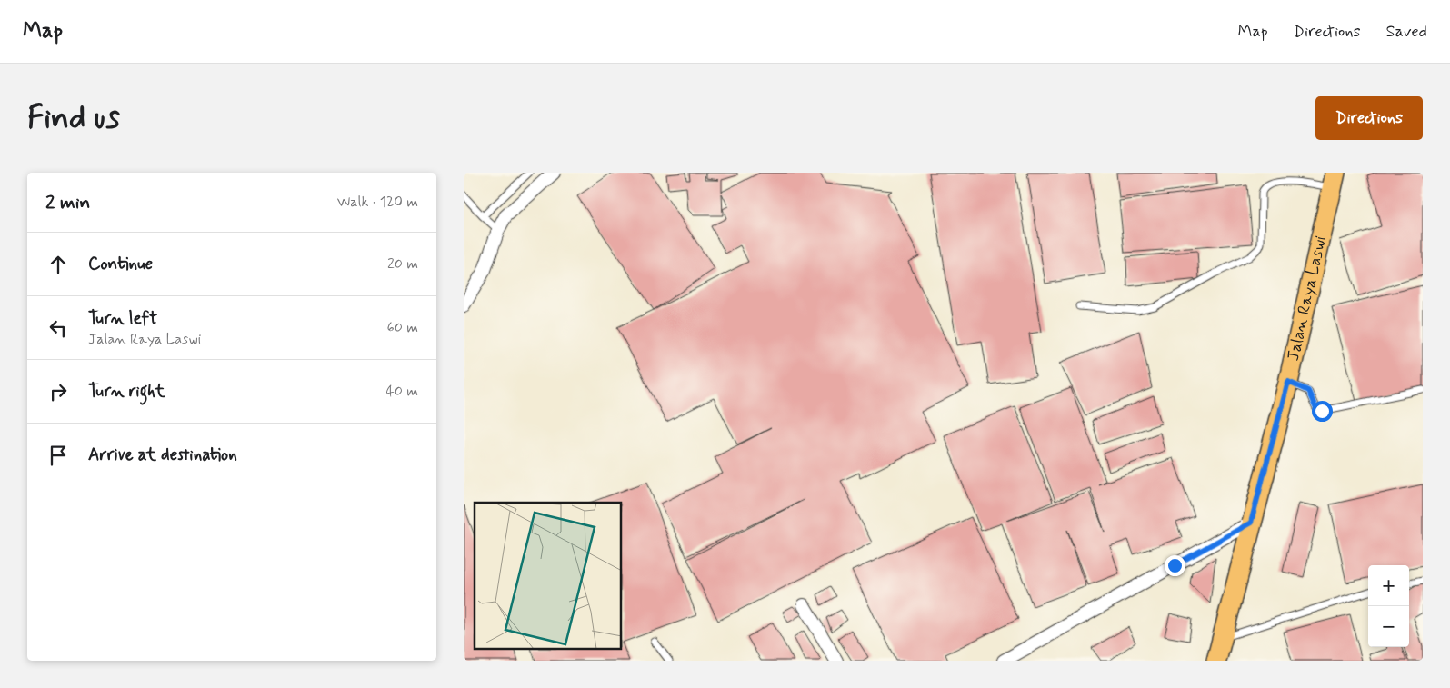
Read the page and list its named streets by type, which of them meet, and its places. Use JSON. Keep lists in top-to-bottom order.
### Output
{
  "streets": {
    "main road": ["Jalan Raya Laswi"]
  },
  "page": {
    "header": "Map",
    "nav": ["Map", "Directions", "Saved"],
    "buttons": "Directions",
    "title": "Find us",
    "heading": ["2 min", "Walk · 120 m"],
    "list": [
      ["Continue", "20 m"],
      ["Turn left", "Jalan Raya Laswi", "60 m"],
      ["Turn right", "40 m"],
      "Arrive at destination"
    ],
    "map_buttons": ["+", "−"]
  }
}
